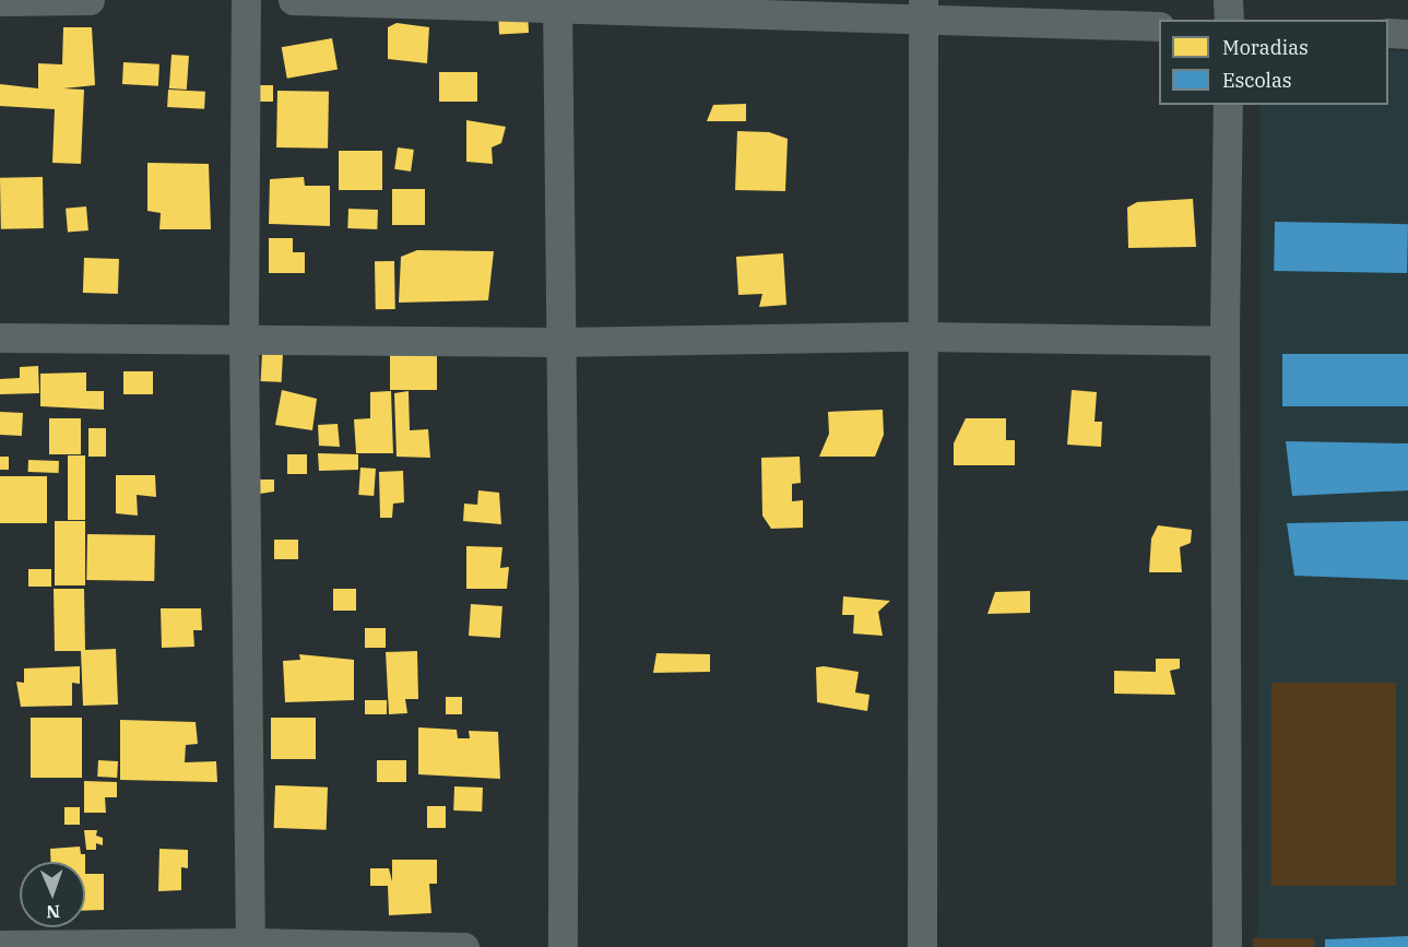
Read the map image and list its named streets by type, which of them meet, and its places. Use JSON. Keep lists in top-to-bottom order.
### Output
{
  "legend": ["Moradias", "Escolas"],
  "north": "bottom"
}
